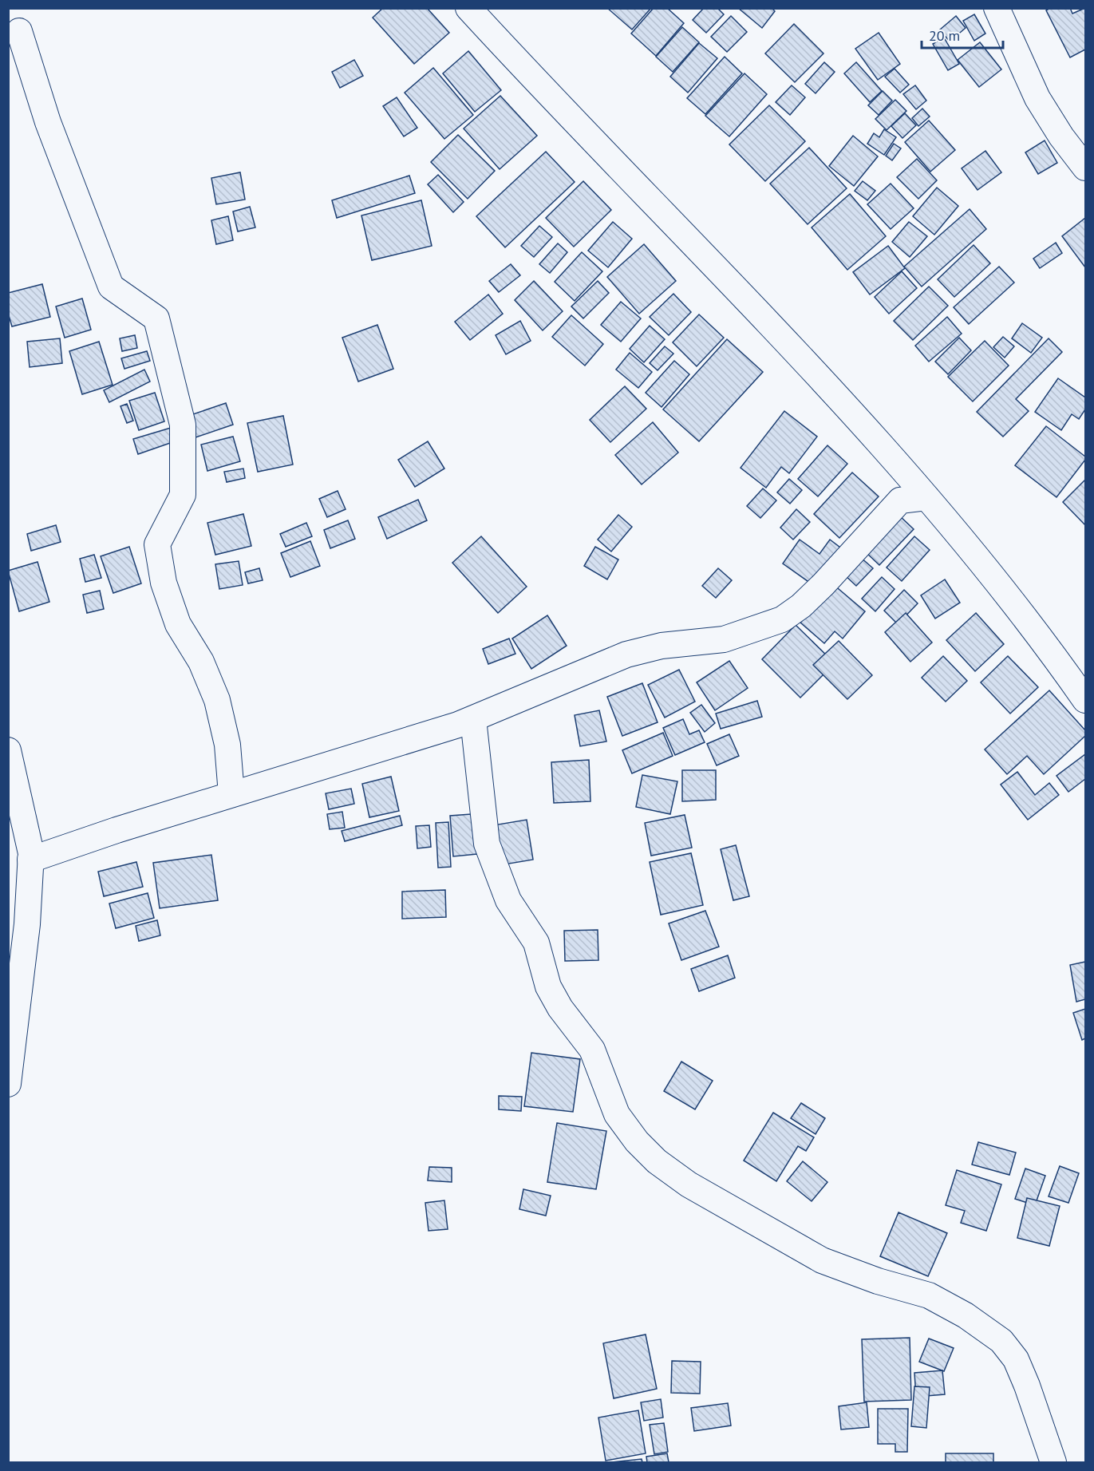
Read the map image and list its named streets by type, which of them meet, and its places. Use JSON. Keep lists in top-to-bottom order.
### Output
{
  "scale_bar": "20 m"
}
